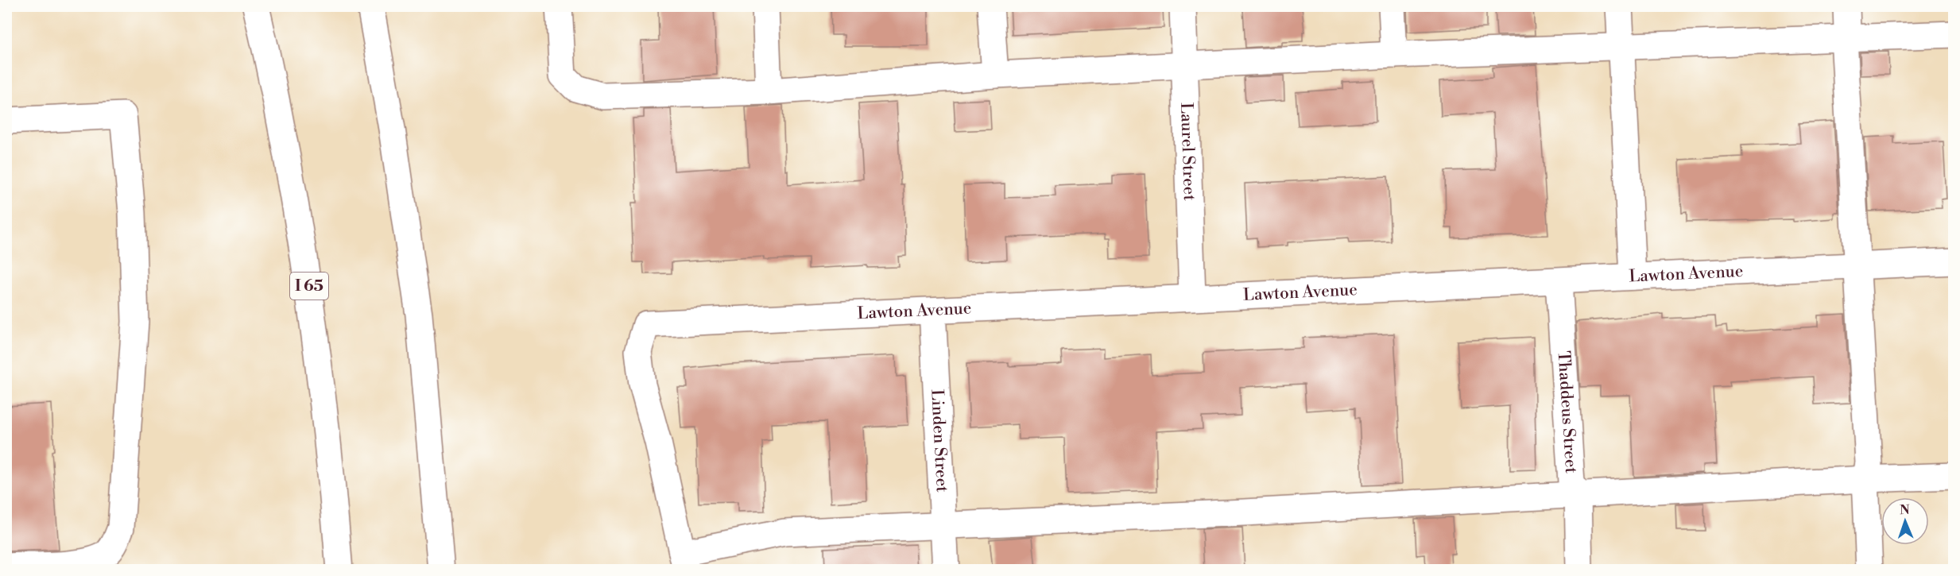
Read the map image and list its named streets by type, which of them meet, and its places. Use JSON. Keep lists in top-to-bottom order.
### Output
{
  "streets": {
    "main road": [
      "Laurel Street",
      "Lawton Avenue",
      "I 65",
      "Thaddeus Street",
      "Linden Street"
    ]
  },
  "crossings": [
    ["Laurel Street", "Lawton Avenue"],
    ["Lawton Avenue", "Thaddeus Street"],
    ["Lawton Avenue", "Linden Street"]
  ],
  "north": "top"
}
